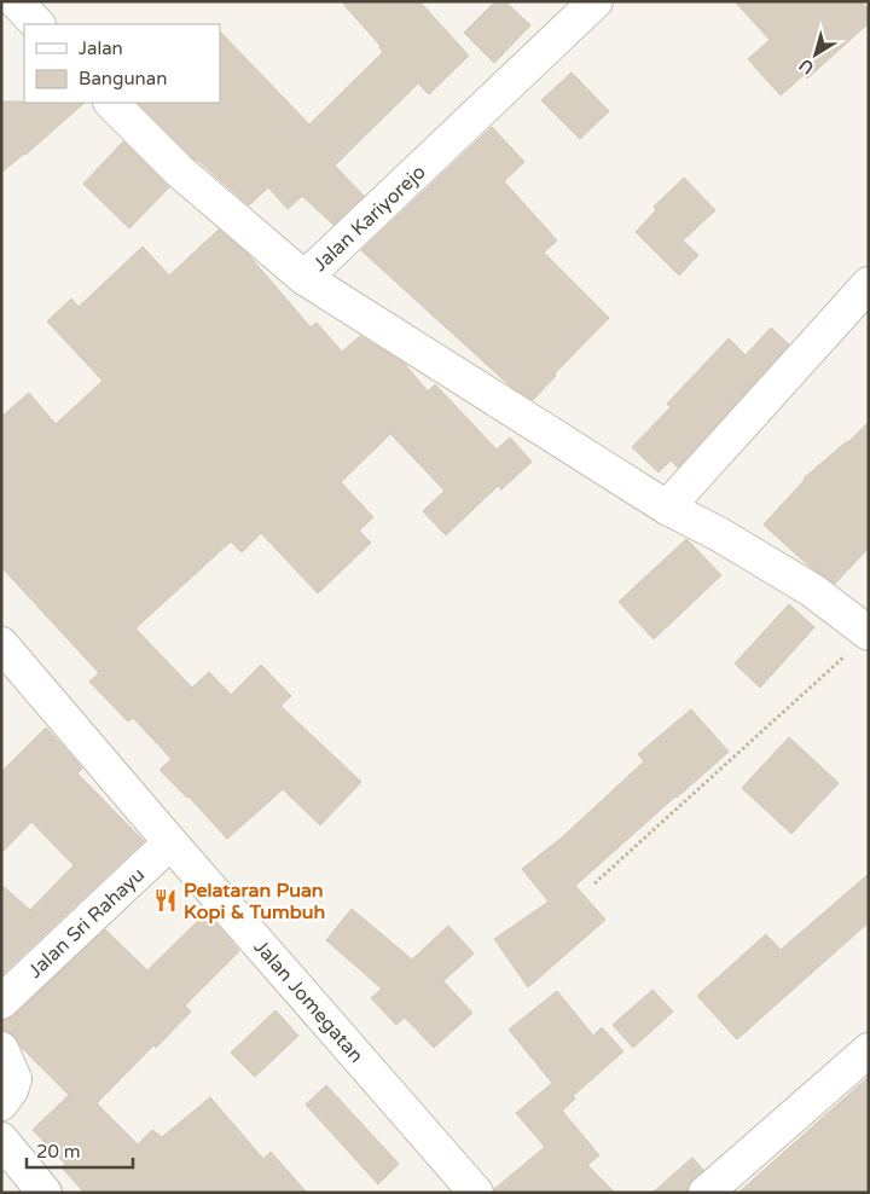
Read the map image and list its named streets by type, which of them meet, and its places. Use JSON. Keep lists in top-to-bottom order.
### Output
{
  "streets": {
    "street": ["Jalan Kariyorejo", "Jalan Sri Rahayu", "Jalan Jomegatan"]
  },
  "crossings": [
    ["Jalan Sri Rahayu", "Jalan Jomegatan"]
  ],
  "places": {
    "restaurant": ["Pelataran Puan Kopi & Tumbuh"]
  },
  "legend": ["Jalan", "Bangunan"],
  "scale_bar": "20 m",
  "north": "bottom left"
}
